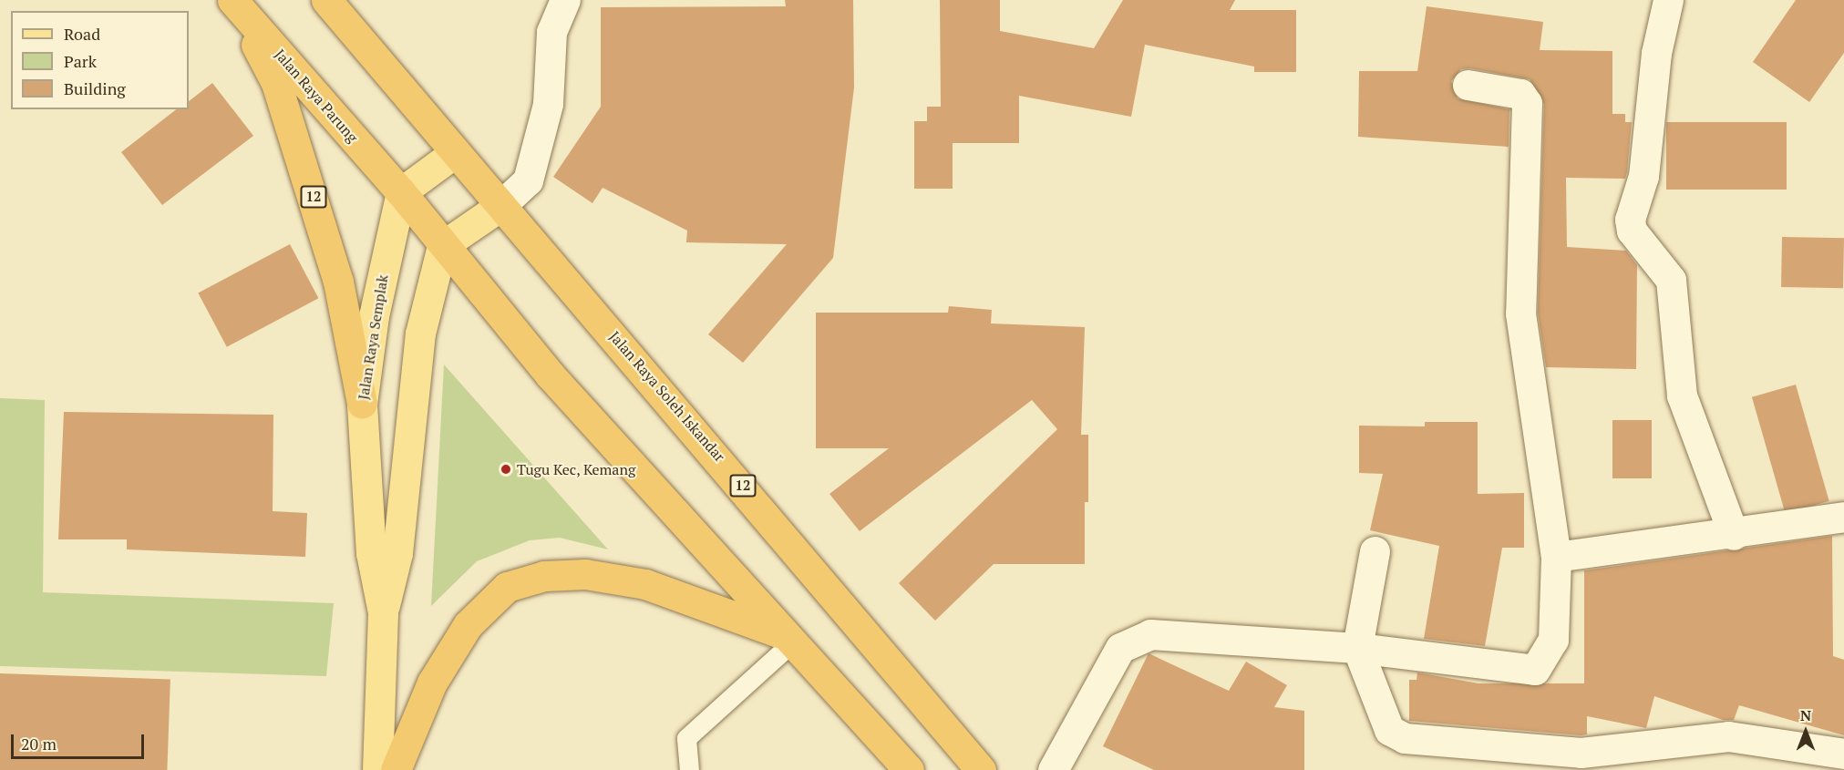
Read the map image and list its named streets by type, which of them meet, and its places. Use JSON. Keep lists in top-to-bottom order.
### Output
{
  "streets": {
    "highway": ["Jalan Raya Parung", "12", "Jalan Raya Soleh Iskandar"],
    "main road": ["Jalan Raya Semplak"]
  },
  "crossings": [
    ["Jalan Raya Parung", "12"],
    ["Jalan Raya Parung", "Jalan Raya Semplak"],
    ["12", "Jalan Raya Semplak"],
    ["12", "Jalan Raya Soleh Iskandar"]
  ],
  "places": ["Tugu Kec, Kemang"],
  "legend": ["Road", "Park", "Building"],
  "scale_bar": "20 m",
  "north": "top"
}
